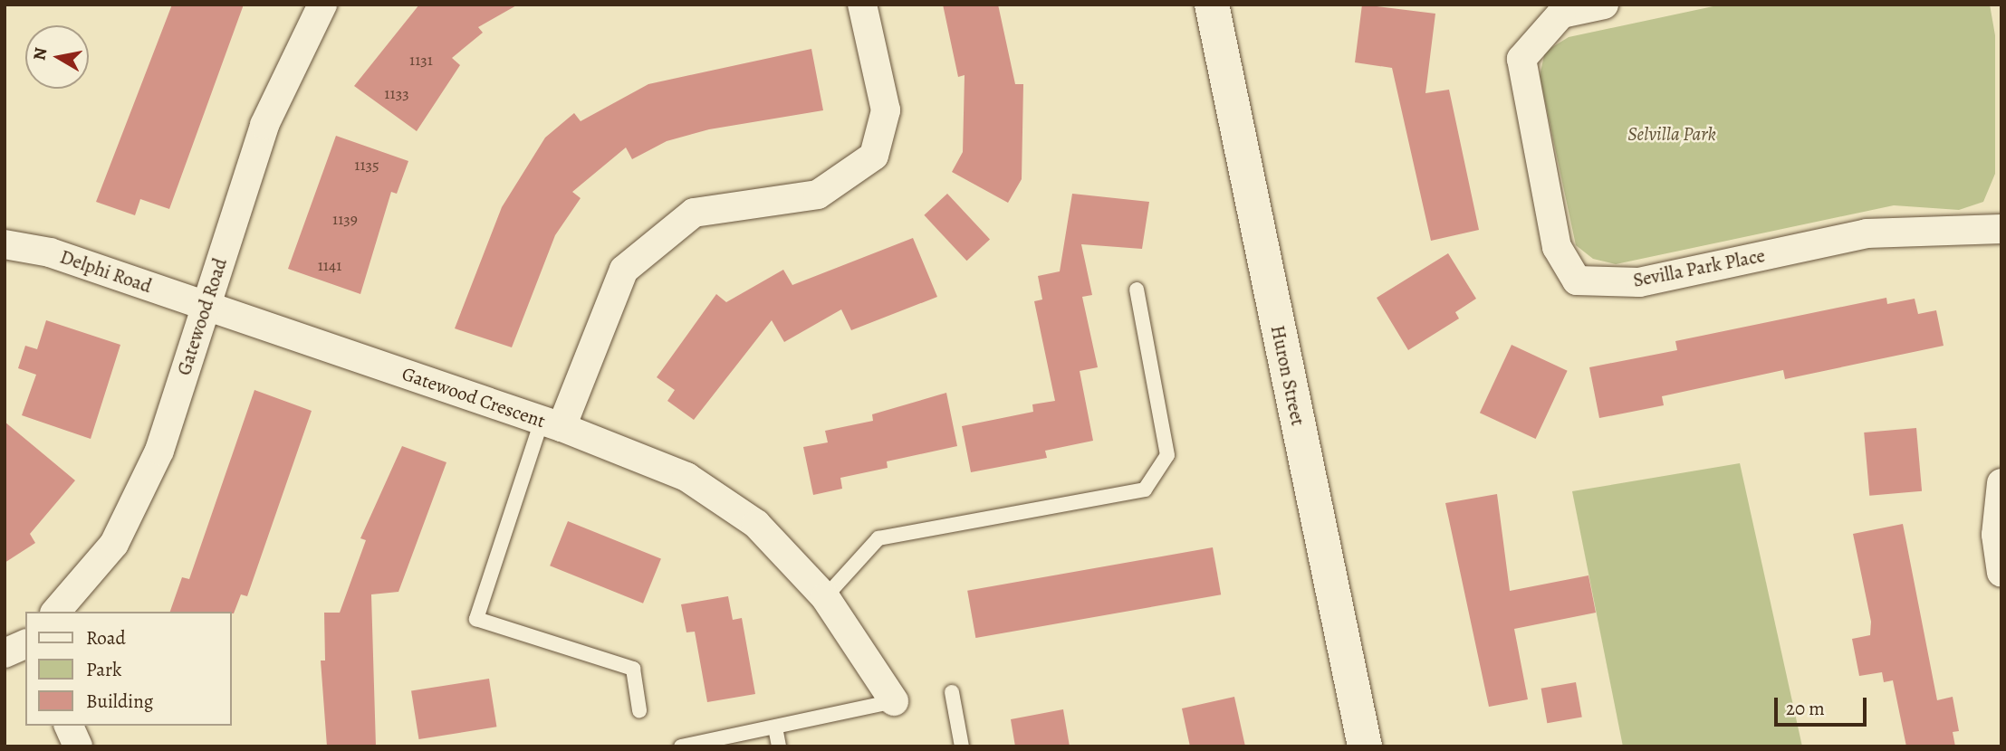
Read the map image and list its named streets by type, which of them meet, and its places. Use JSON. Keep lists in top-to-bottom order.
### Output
{
  "streets": {
    "main road": ["Huron Street"],
    "street": [
      "Sevilla Park Place",
      "Delphi Road",
      "Gatewood Road",
      "Gatewood Crescent"
    ]
  },
  "crossings": [
    ["Delphi Road", "Gatewood Road"],
    ["Delphi Road", "Gatewood Crescent"],
    ["Gatewood Road", "Gatewood Crescent"]
  ],
  "parks": ["Selvilla Park"],
  "house_numbers": [
    "1131",
    "1133",
    "1135",
    "1139",
    "1141"
  ],
  "legend": ["Road", "Park", "Building"],
  "scale_bar": "20 m",
  "north": "left"
}
